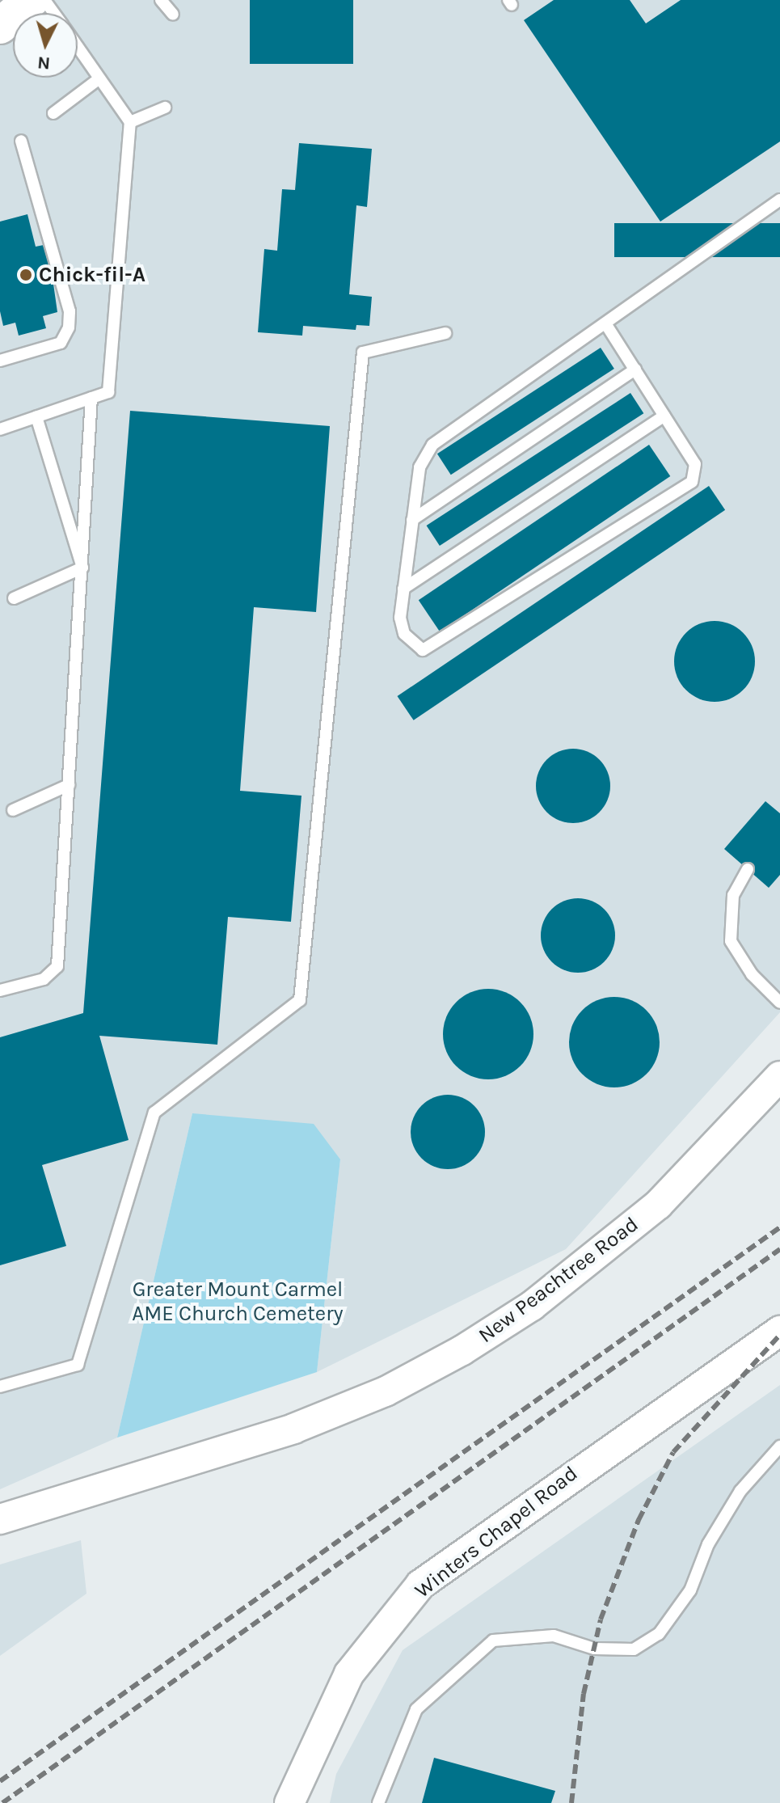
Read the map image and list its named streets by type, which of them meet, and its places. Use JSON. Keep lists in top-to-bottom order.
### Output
{
  "streets": {
    "street": ["New Peachtree Road", "Winters Chapel Road"]
  },
  "parks": ["Greater Mount Carmel AME Church Cemetery"],
  "places": ["Chick-fil-A"],
  "north": "bottom"
}
